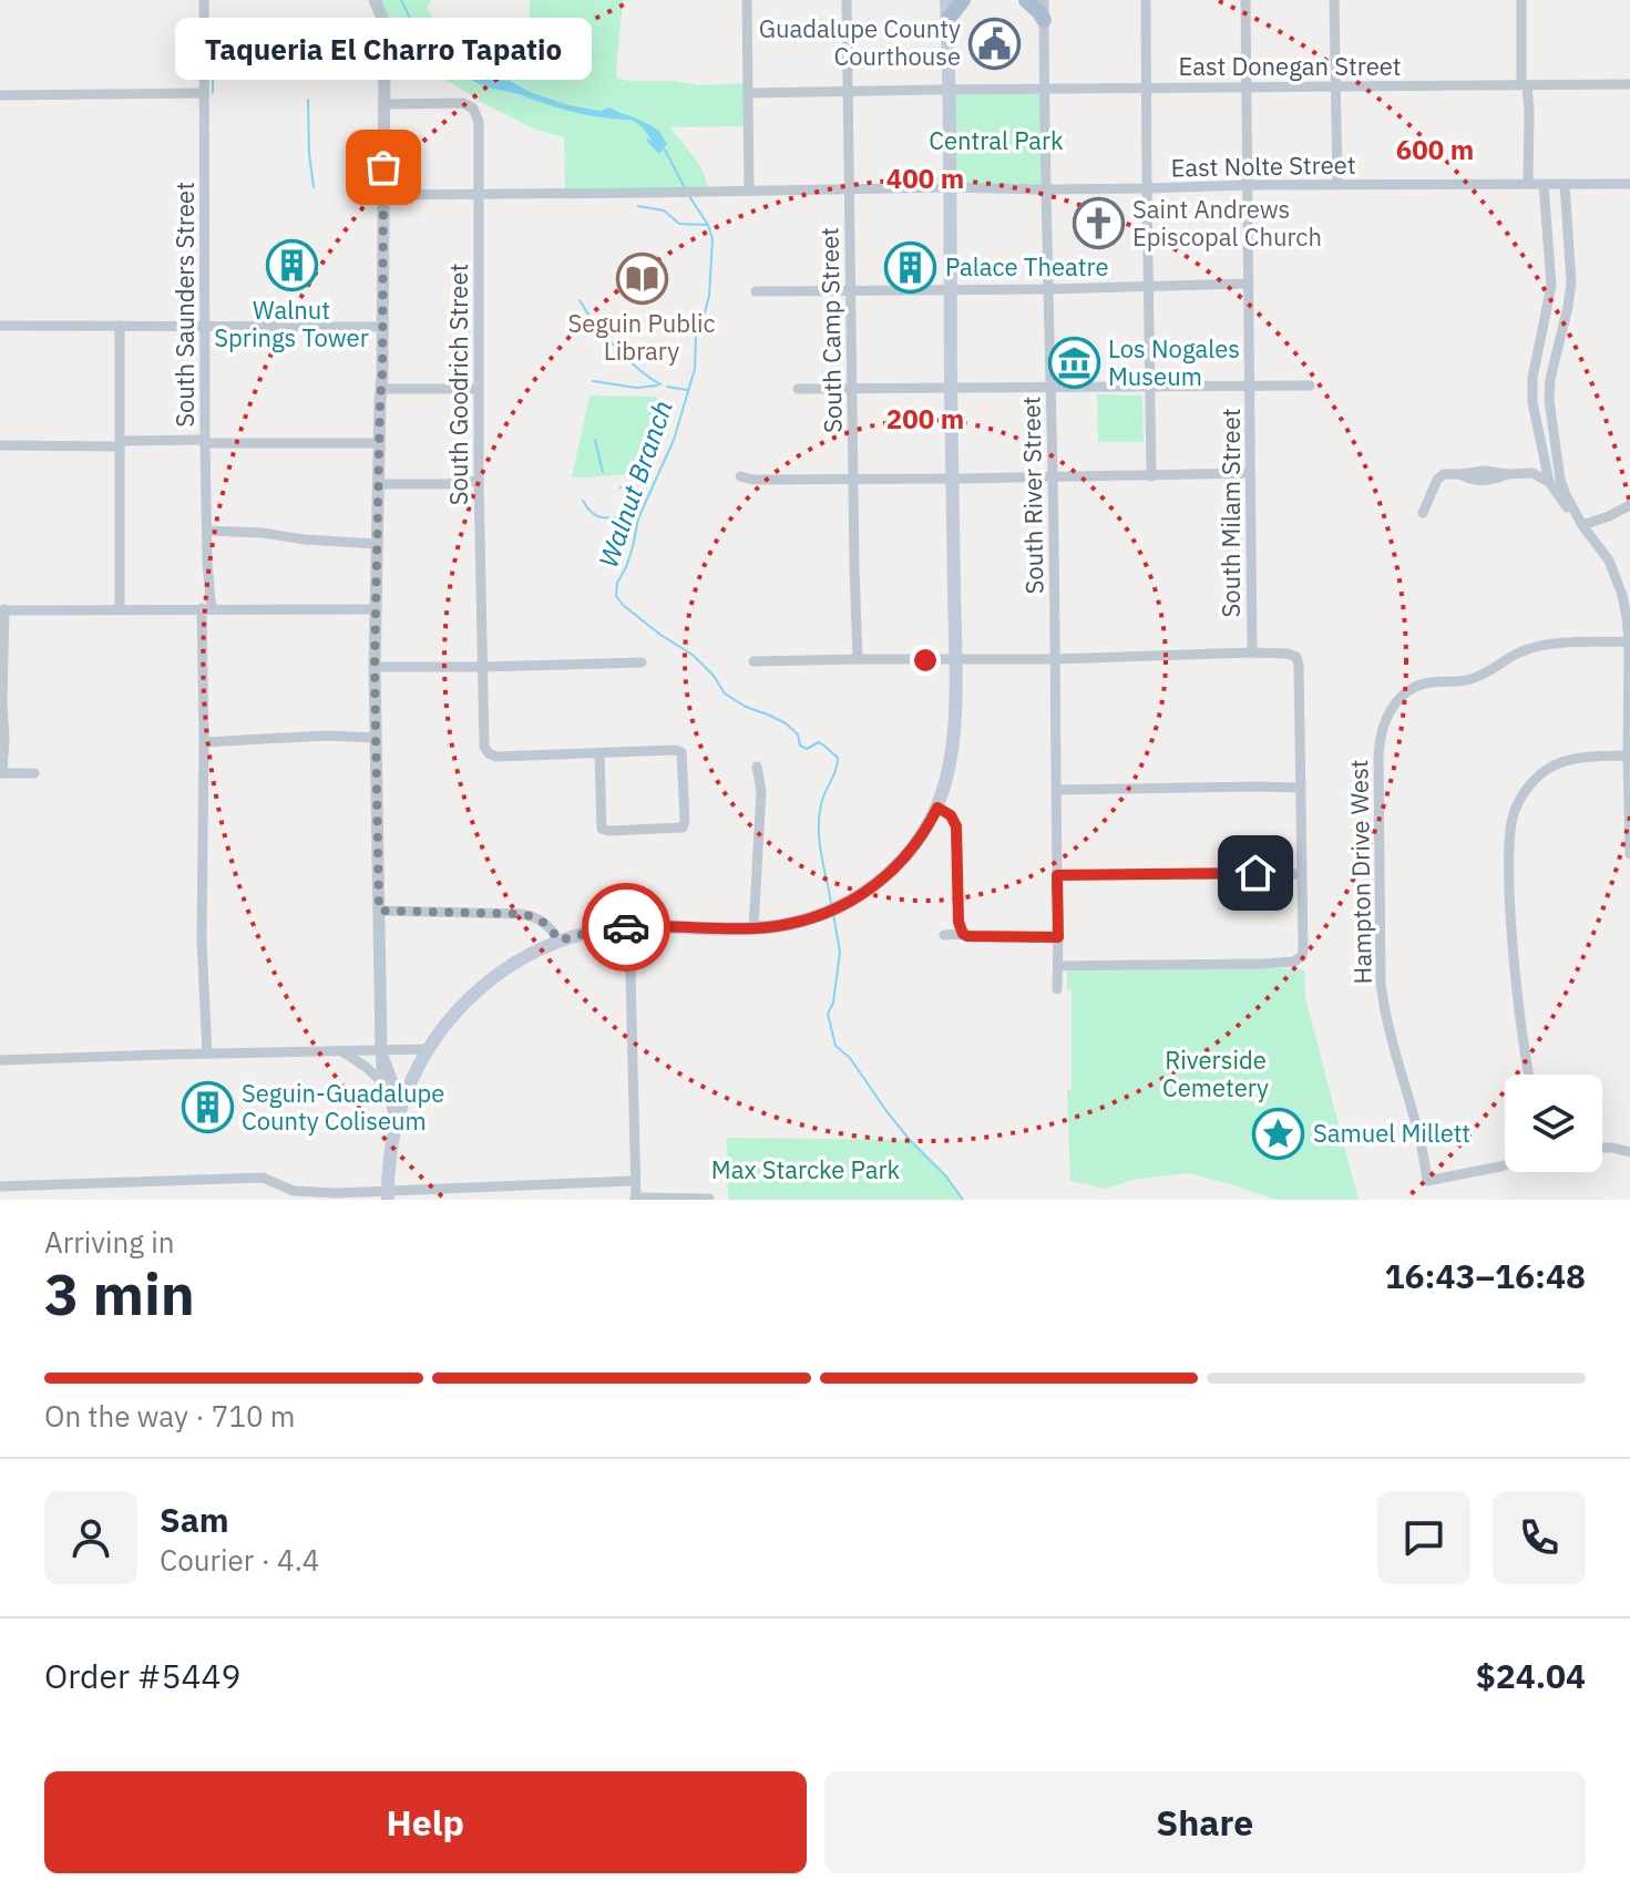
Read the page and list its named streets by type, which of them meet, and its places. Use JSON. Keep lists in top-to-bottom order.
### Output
{
  "streets": {
    "street": [
      "East Donegan Street",
      "East Nolte Street",
      "South Saunders Street",
      "South Camp Street",
      "South Goodrich Street",
      "South River Street",
      "South Milam Street",
      "Hampton Drive West"
    ]
  },
  "crossings": [
    ["East Donegan Street", "South Camp Street"],
    ["East Donegan Street", "South River Street"],
    ["East Donegan Street", "South Milam Street"],
    ["East Nolte Street", "South Camp Street"],
    ["East Nolte Street", "South Goodrich Street"],
    ["East Nolte Street", "South River Street"],
    ["East Nolte Street", "South Milam Street"]
  ],
  "water": ["Walnut Branch"],
  "parks": ["Central Park", "Riverside Cemetery", "Max Starcke Park"],
  "places": {
    "public building": ["Guadalupe County Courthouse"],
    "other": ["Taqueria El Charro Tapatio"],
    "church": ["Saint Andrews Episcopal Church"],
    "building": ["Walnut Springs Tower", "Palace Theatre", "Seguin-Guadalupe County Coliseum"],
    "library": ["Seguin Public Library"],
    "museum": ["Los Nogales Museum"],
    "place": ["Samuel Millett"]
  },
  "page": {
    "bubble": "Taqueria El Charro Tapatio",
    "heading": ["3 min", "Arriving in", "16:43–16:48"],
    "panel": [
      "Sam",
      "Courier · 4.4",
      "Order #5449",
      "$24.04"
    ],
    "bar": "On the way · 710 m",
    "buttons": ["Help", "Share"]
  },
  "rings": ["600 m", "400 m", "200 m"]
}
